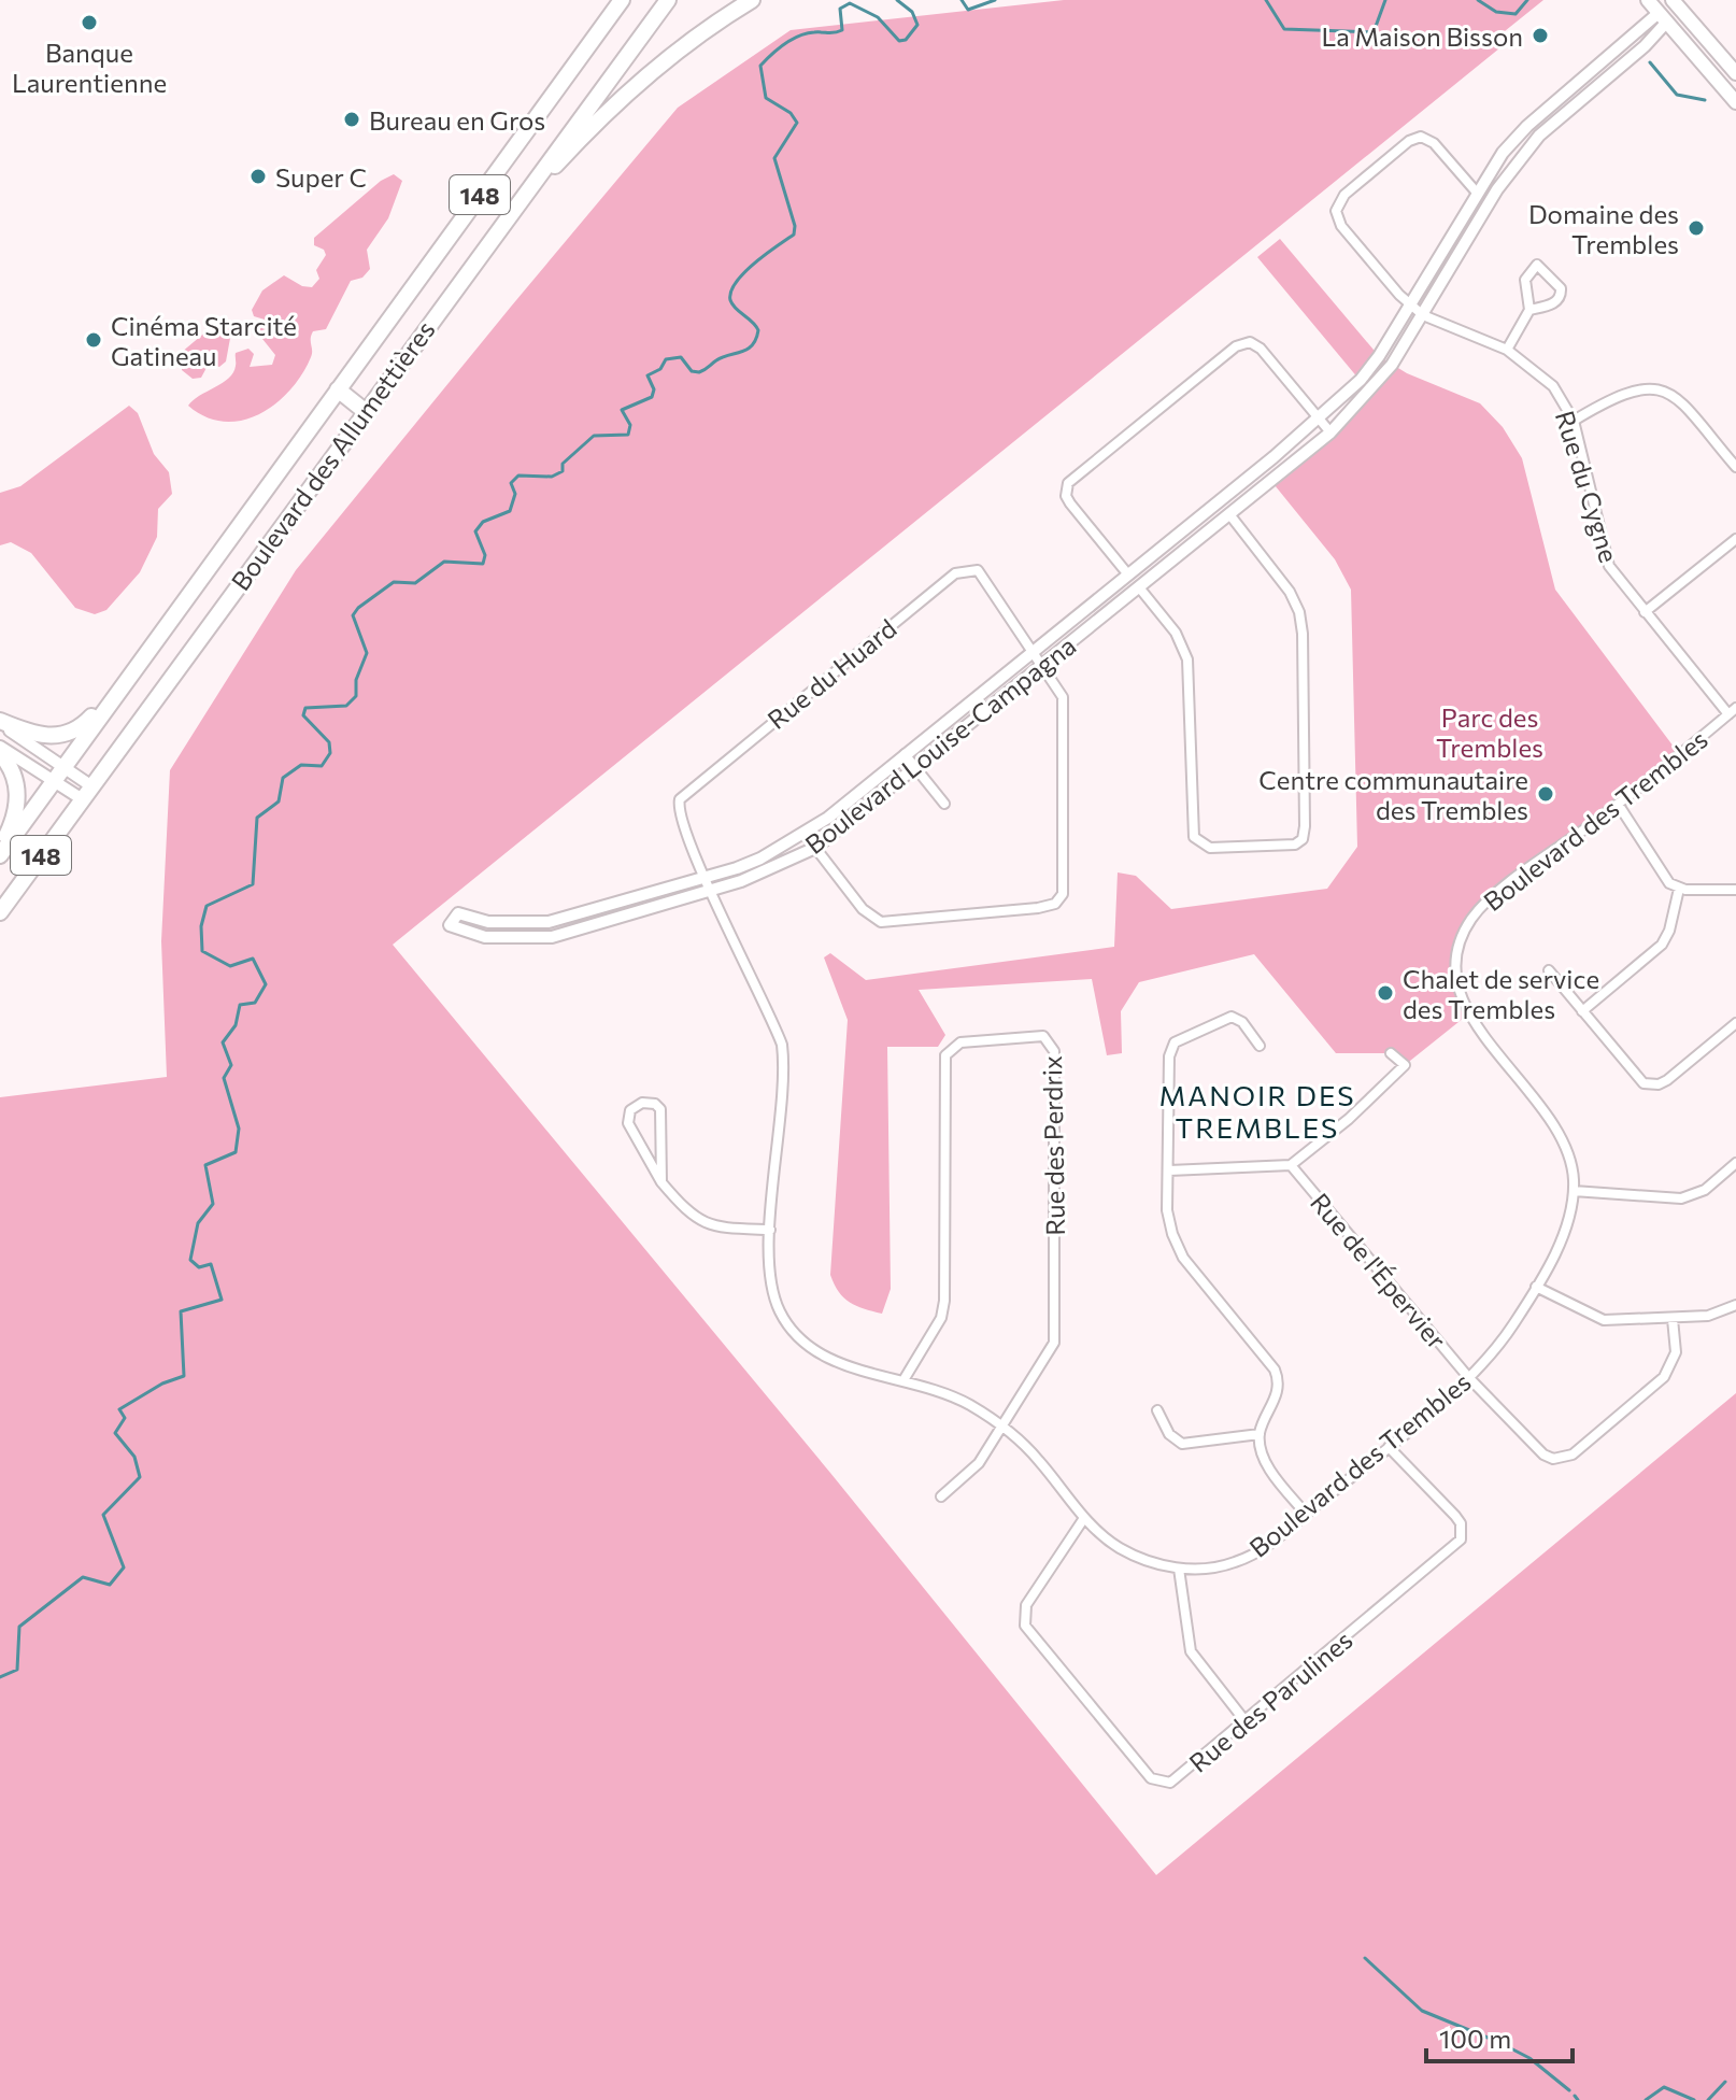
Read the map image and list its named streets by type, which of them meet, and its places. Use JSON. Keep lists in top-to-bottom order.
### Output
{
  "streets": {
    "highway": ["148", "Boulevard des Allumettières"],
    "street": [
      "Rue du Cygne",
      "Rue du Huard",
      "Boulevard Louise-Campagna",
      "Boulevard des Trembles",
      "Rue des Perdrix",
      "Rue de l'Épervier",
      "Rue des Parulines"
    ]
  },
  "crossings": [
    ["Rue du Cygne", "Boulevard Louise-Campagna"],
    ["Rue du Cygne", "Boulevard des Trembles"],
    ["Rue du Huard", "Boulevard Louise-Campagna"],
    ["Rue du Huard", "Boulevard des Trembles"],
    ["Boulevard Louise-Campagna", "Boulevard des Trembles"],
    ["Boulevard des Trembles", "Rue des Perdrix"],
    ["Boulevard des Trembles", "Rue de l'Épervier"],
    ["Boulevard des Trembles", "Rue des Parulines"]
  ],
  "districts": ["MANOIR DES TREMBLES"],
  "parks": ["Parc des Trembles"],
  "places": [
    "Banque Laurentienne",
    "La Maison Bisson",
    "Bureau en Gros",
    "Super C",
    "Domaine des Trembles",
    "Cinéma Starcité Gatineau",
    "Centre communautaire des Trembles",
    "Chalet de service des Trembles"
  ],
  "scale_bar": "100 m"
}
